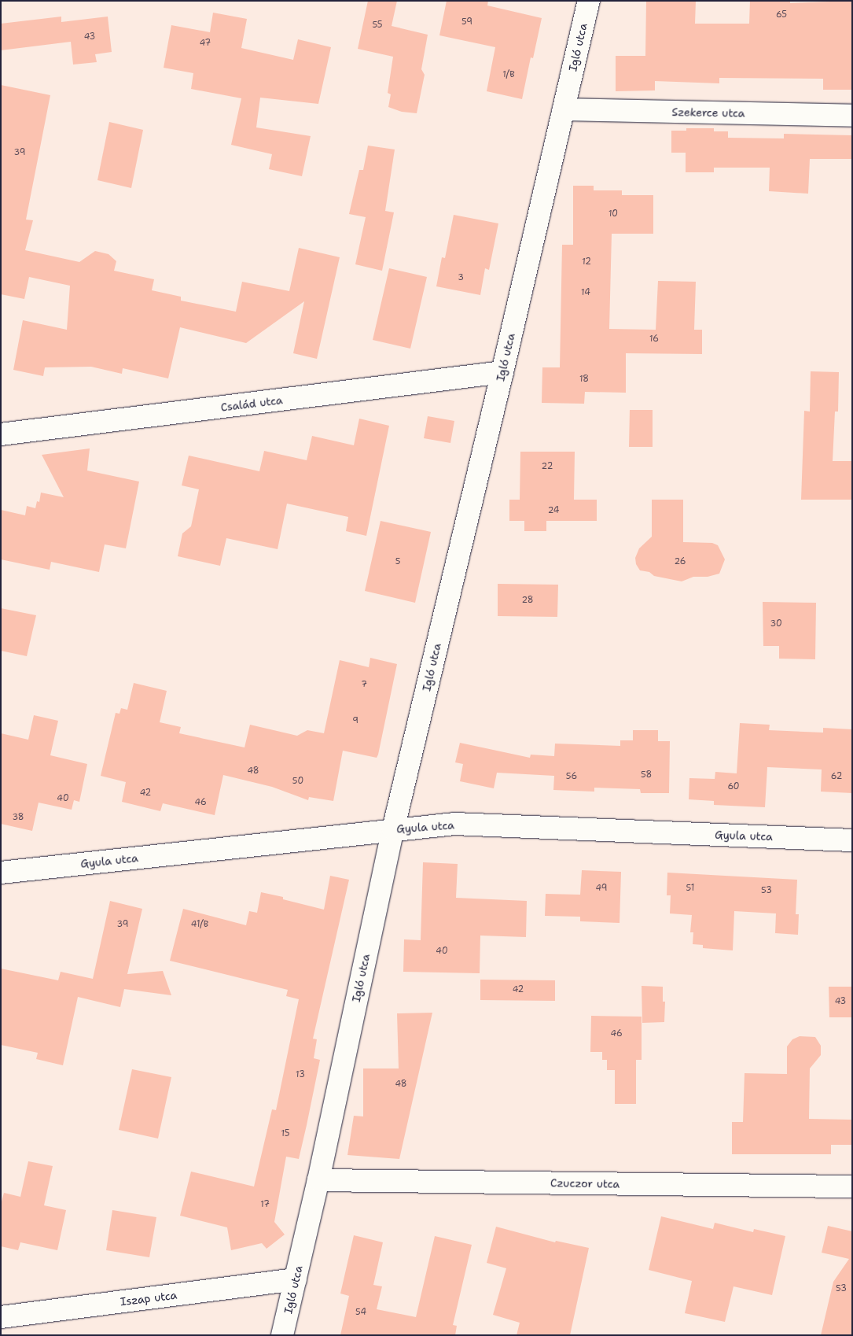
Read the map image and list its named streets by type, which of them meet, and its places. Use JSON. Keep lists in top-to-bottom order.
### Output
{
  "streets": {
    "street": [
      "Igló utca",
      "Szekerce utca",
      "Család utca",
      "Gyula utca",
      "Czuczor utca",
      "Iszap utca"
    ]
  },
  "crossings": [
    ["Igló utca", "Szekerce utca"],
    ["Igló utca", "Család utca"],
    ["Igló utca", "Gyula utca"],
    ["Igló utca", "Czuczor utca"],
    ["Igló utca", "Iszap utca"]
  ],
  "house_numbers": [
    "65",
    "59",
    "55",
    "43",
    "47",
    "1/B",
    "39",
    "10",
    "12",
    "3",
    "14",
    "16",
    "18",
    "22",
    "24",
    "5",
    "26",
    "28",
    "30",
    "7",
    "9",
    "48",
    "58",
    "56",
    "62",
    "50",
    "60",
    "42",
    "40",
    "46",
    "38",
    "49",
    "51",
    "53",
    "39",
    "41/B",
    "40",
    "42",
    "43",
    "46",
    "13",
    "48",
    "15",
    "17",
    "53",
    "54"
  ]
}
